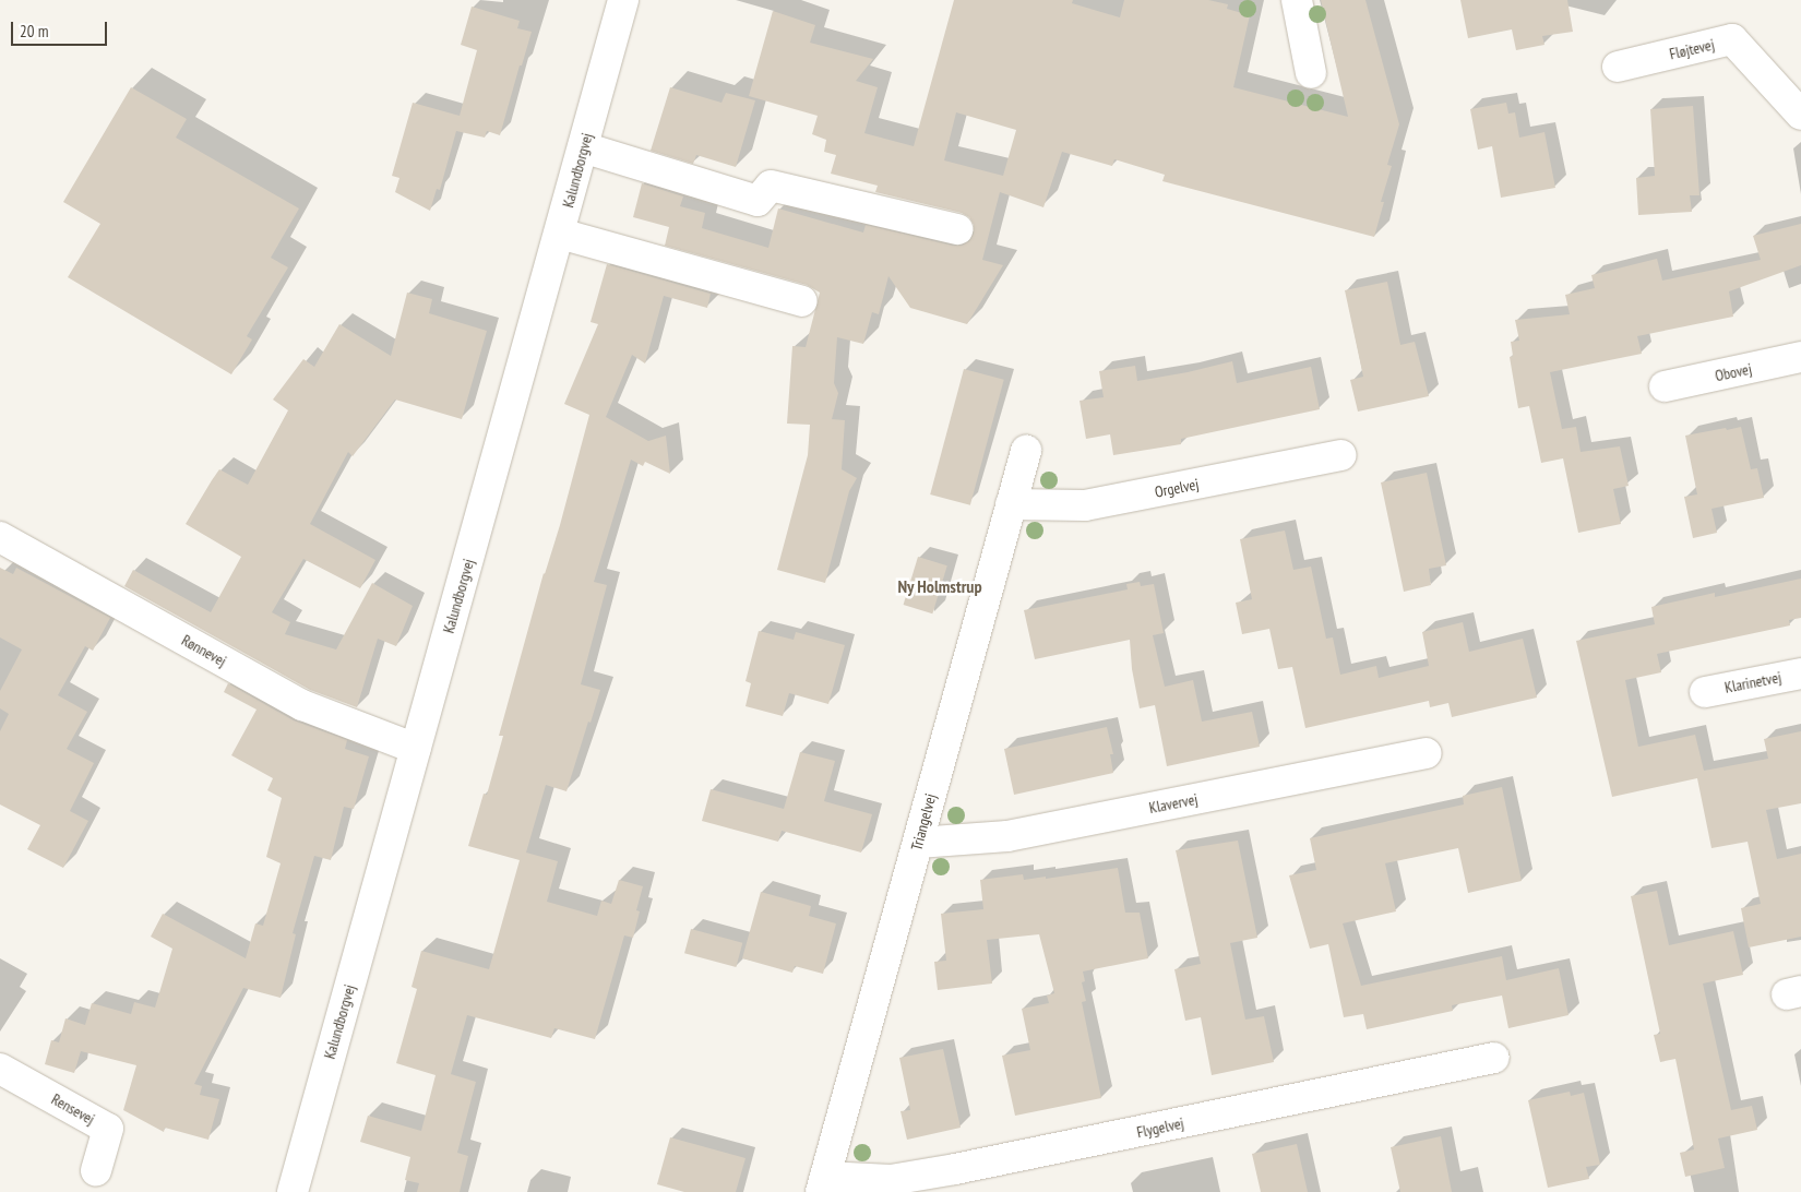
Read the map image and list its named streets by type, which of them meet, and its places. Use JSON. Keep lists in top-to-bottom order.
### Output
{
  "streets": {
    "street": [
      "Fløjtevej",
      "Kalundborgvej",
      "Obovej",
      "Orgelvej",
      "Rønnevej",
      "Klarinetvej",
      "Klavervej",
      "Triangelvej",
      "Rensevej",
      "Flygelvej"
    ]
  },
  "crossings": [
    ["Kalundborgvej", "Rønnevej"],
    ["Orgelvej", "Triangelvej"],
    ["Klavervej", "Triangelvej"],
    ["Triangelvej", "Flygelvej"]
  ],
  "districts": ["Ny Holmstrup"],
  "scale_bar": "20 m"
}
